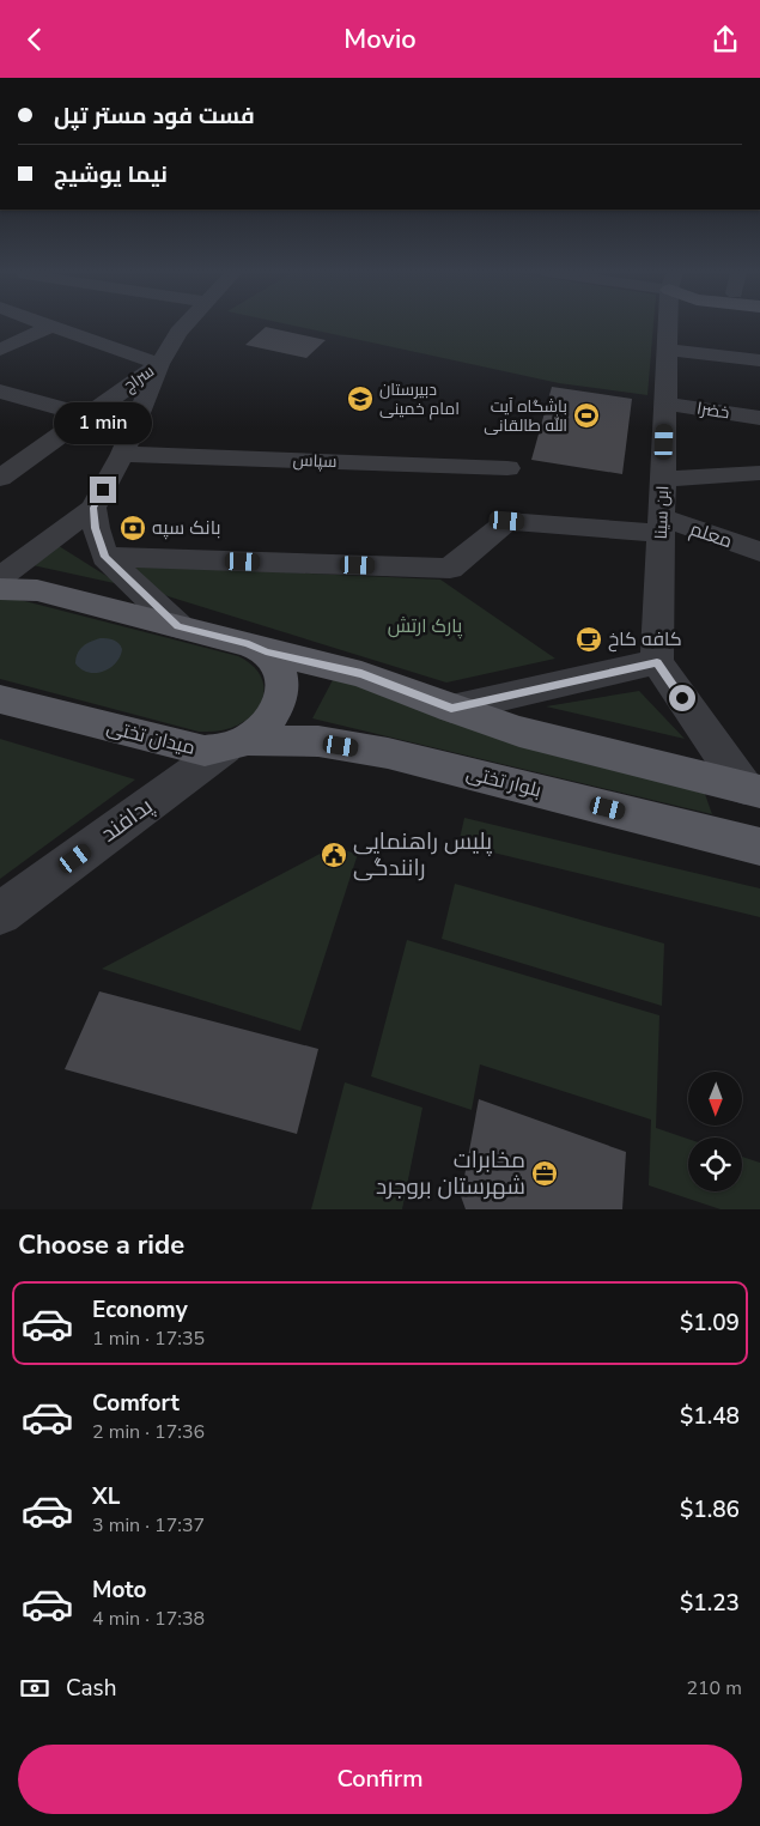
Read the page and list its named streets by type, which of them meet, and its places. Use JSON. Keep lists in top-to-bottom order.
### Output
{
  "streets": {
    "main road": ["میدان تختی", "بلوار تختی"],
    "street": [
      "سراج",
      "خضرا",
      "سپاس",
      "ابن سینا",
      "معلم",
      "پدافند"
    ]
  },
  "crossings": [
    ["خضرا", "ابن سینا"],
    ["ابن سینا", "معلم"],
    ["میدان تختی", "بلوار تختی"],
    ["میدان تختی", "پدافند"],
    ["بلوار تختی", "پدافند"]
  ],
  "parks": ["پارک ارتش"],
  "places": {
    "school or university": ["دبیرستان امام خمینی"],
    "sports": ["باشگاه آیت الله طالقانی"],
    "bank": ["بانک سپه"],
    "cafe": ["کافه کاخ"],
    "public building": ["پلیس راهنمایی رانندگی"],
    "office": ["مخابرات شهرستان بروجرد"]
  },
  "north": "bottom",
  "page": {
    "header": "Movio",
    "banner": ["فست فود مستر تپل", "نیما یوشیج"],
    "bubble": "1 min",
    "heading": "Choose a ride",
    "list": [
      {
        "name": "Economy",
        "note": "1 min · 17:35",
        "value": "$1.09"
      },
      {
        "name": "Comfort",
        "note": "2 min · 17:36",
        "value": "$1.48"
      },
      {
        "name": "XL",
        "note": "3 min · 17:37",
        "value": "$1.86"
      },
      {
        "name": "Moto",
        "note": "4 min · 17:38",
        "value": "$1.23"
      }
    ],
    "pay": ["Cash", "210 m"],
    "buttons": "Confirm"
  }
}
